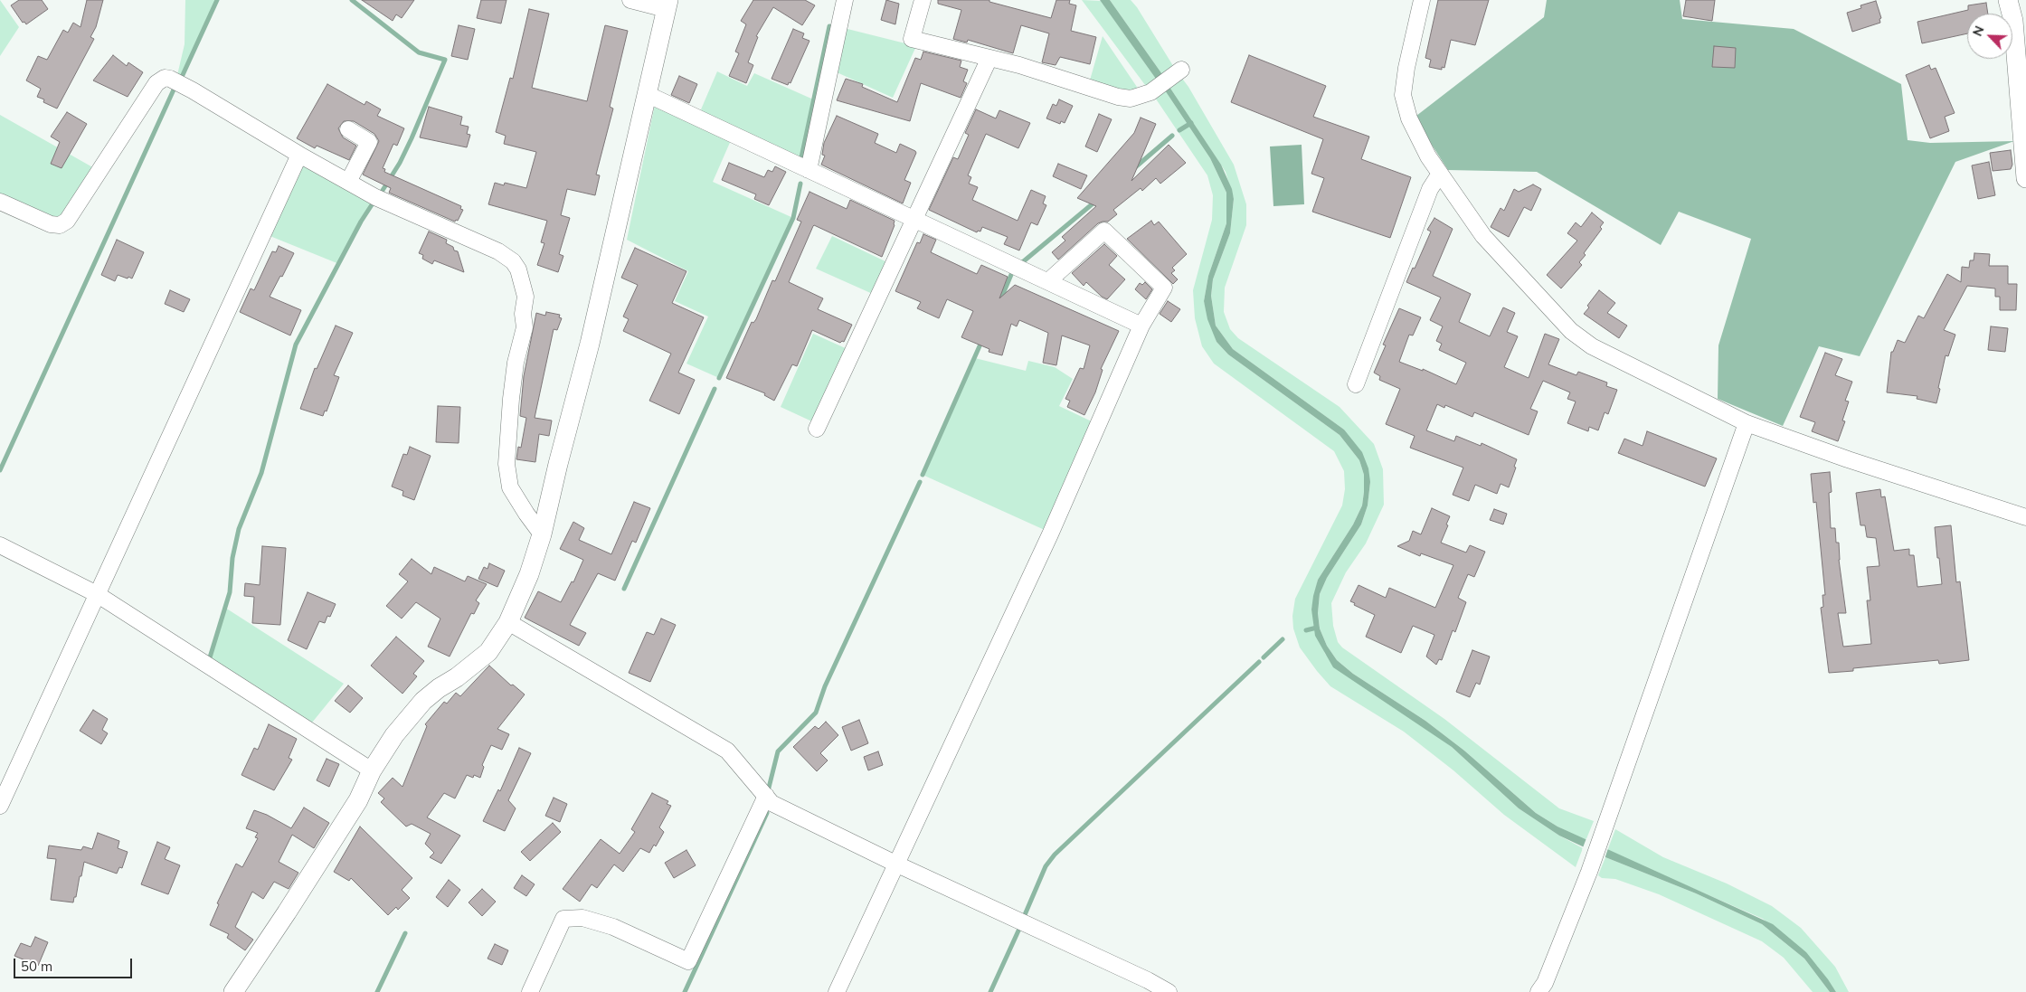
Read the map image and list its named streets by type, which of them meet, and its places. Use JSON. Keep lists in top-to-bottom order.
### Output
{
  "scale_bar": "50 m",
  "north": "top left"
}
